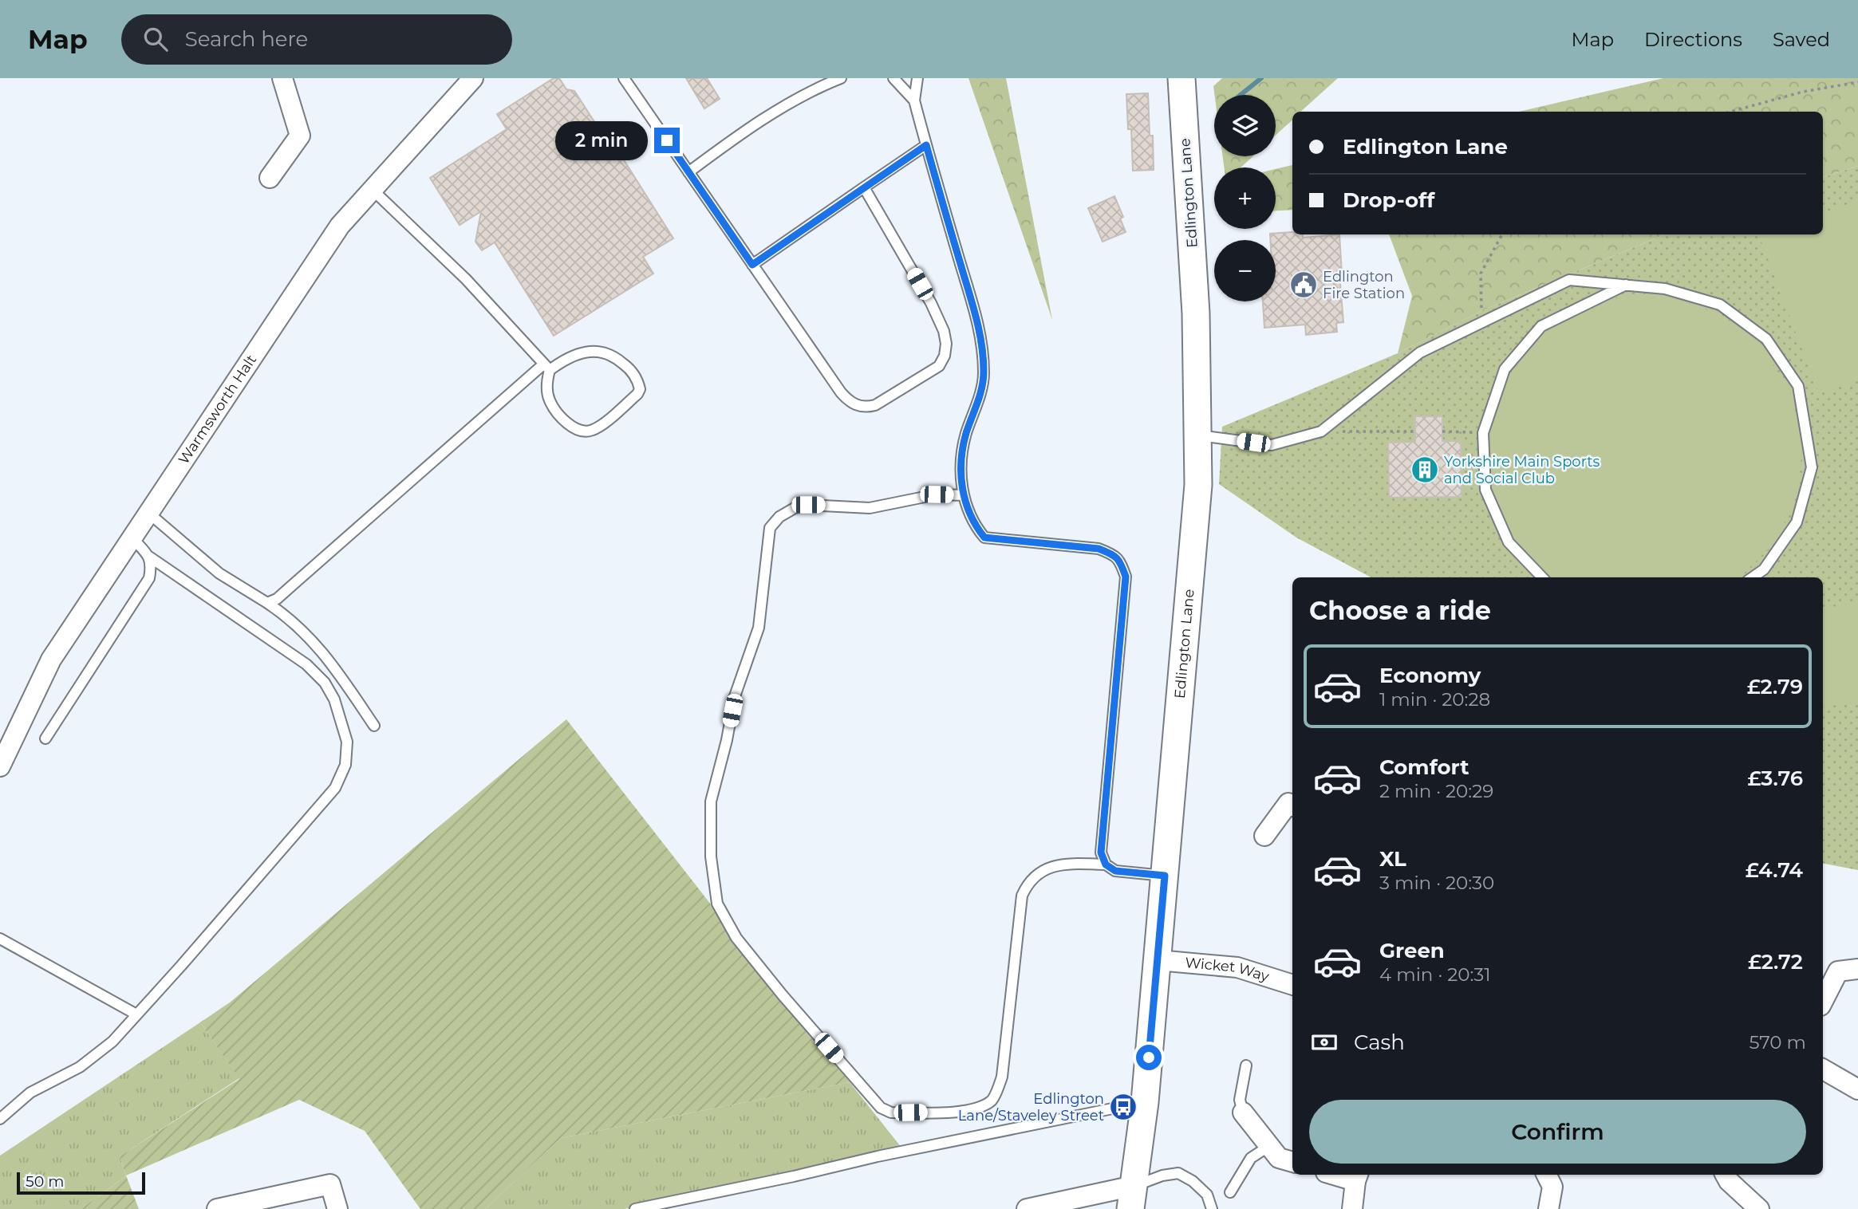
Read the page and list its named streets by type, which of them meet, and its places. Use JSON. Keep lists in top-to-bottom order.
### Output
{
  "streets": {
    "main road": ["Edlington Lane"],
    "street": ["Warmsworth Halt", "Wicket Way"]
  },
  "crossings": [
    ["Edlington Lane", "Wicket Way"]
  ],
  "places": {
    "public building": ["Edlington Fire Station"],
    "building": ["Yorkshire Main Sports and Social Club"],
    "bus stop": ["Edlington Lane/Staveley Street"]
  },
  "scale_bar": "50 m",
  "page": {
    "header": "Map",
    "search": "Search here",
    "nav": ["Map", "Directions", "Saved"],
    "map_buttons": ["+", "−"],
    "banner": ["Edlington Lane", "Drop-off"],
    "bubble": "2 min",
    "heading": "Choose a ride",
    "list": [
      {
        "name": "Economy",
        "note": "1 min · 20:28",
        "value": "£2.79"
      },
      {
        "name": "Comfort",
        "note": "2 min · 20:29",
        "value": "£3.76"
      },
      {
        "name": "XL",
        "note": "3 min · 20:30",
        "value": "£4.74"
      },
      {
        "name": "Green",
        "note": "4 min · 20:31",
        "value": "£2.72"
      }
    ],
    "pay": ["Cash", "570 m"],
    "buttons": "Confirm",
    "scale": "50 m"
  }
}
